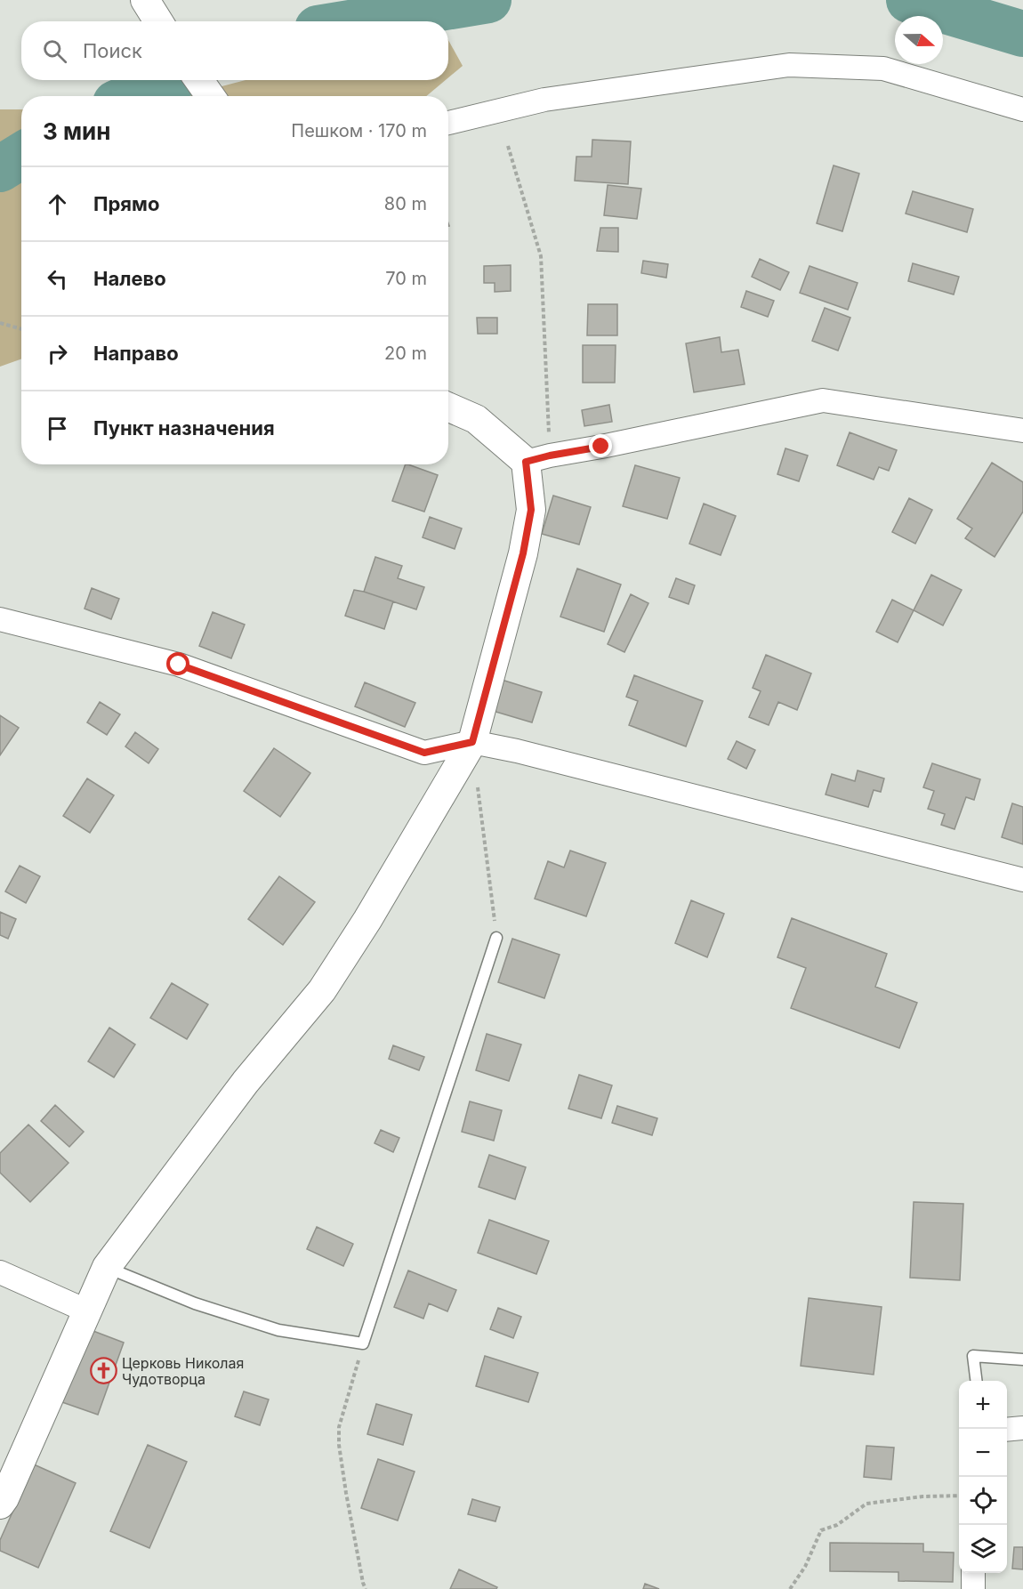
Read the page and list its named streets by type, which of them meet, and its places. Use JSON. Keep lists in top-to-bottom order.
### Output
{
  "places": {
    "church": ["Церковь Николая Чудотворца"]
  },
  "north": "right",
  "page": {
    "search": "Поиск",
    "heading": ["3 мин", "Пешком · 170 m"],
    "list": [
      ["Прямо", "80 m"],
      ["Налево", "70 m"],
      ["Направо", "20 m"],
      "Пункт назначения"
    ],
    "map_buttons": ["+", "−"]
  }
}
